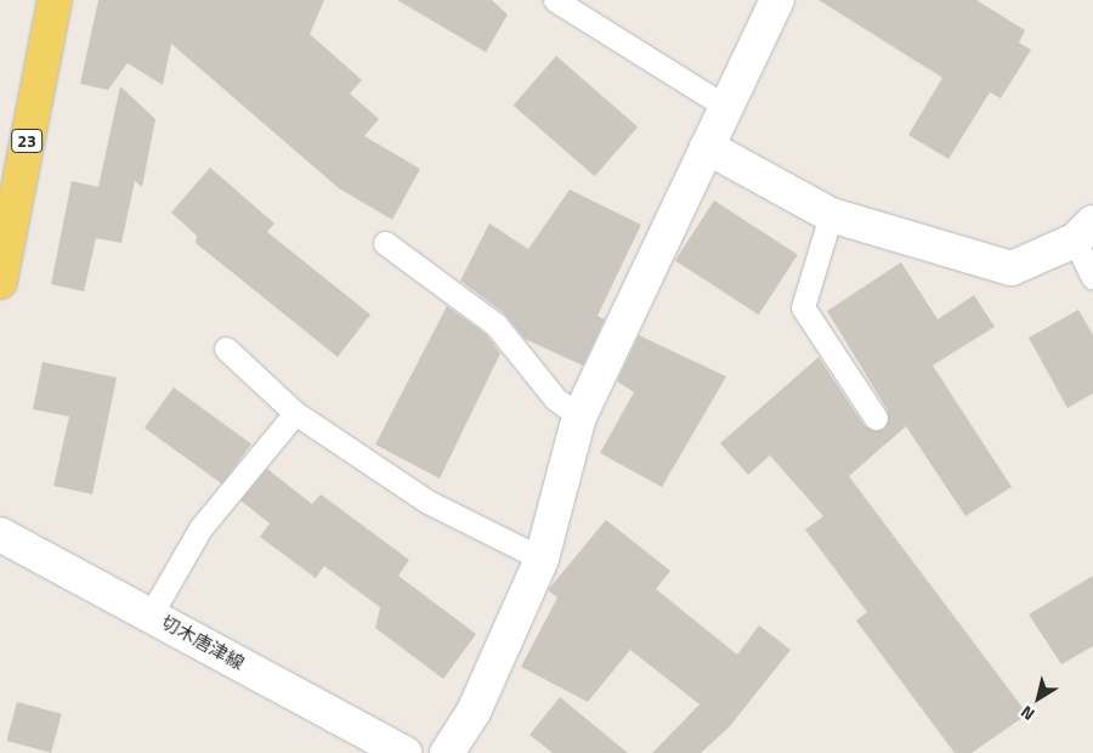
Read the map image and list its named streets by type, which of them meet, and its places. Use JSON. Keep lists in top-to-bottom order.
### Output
{
  "streets": {
    "main road": ["23"],
    "street": ["切木唐津線"]
  },
  "north": "bottom left"
}
